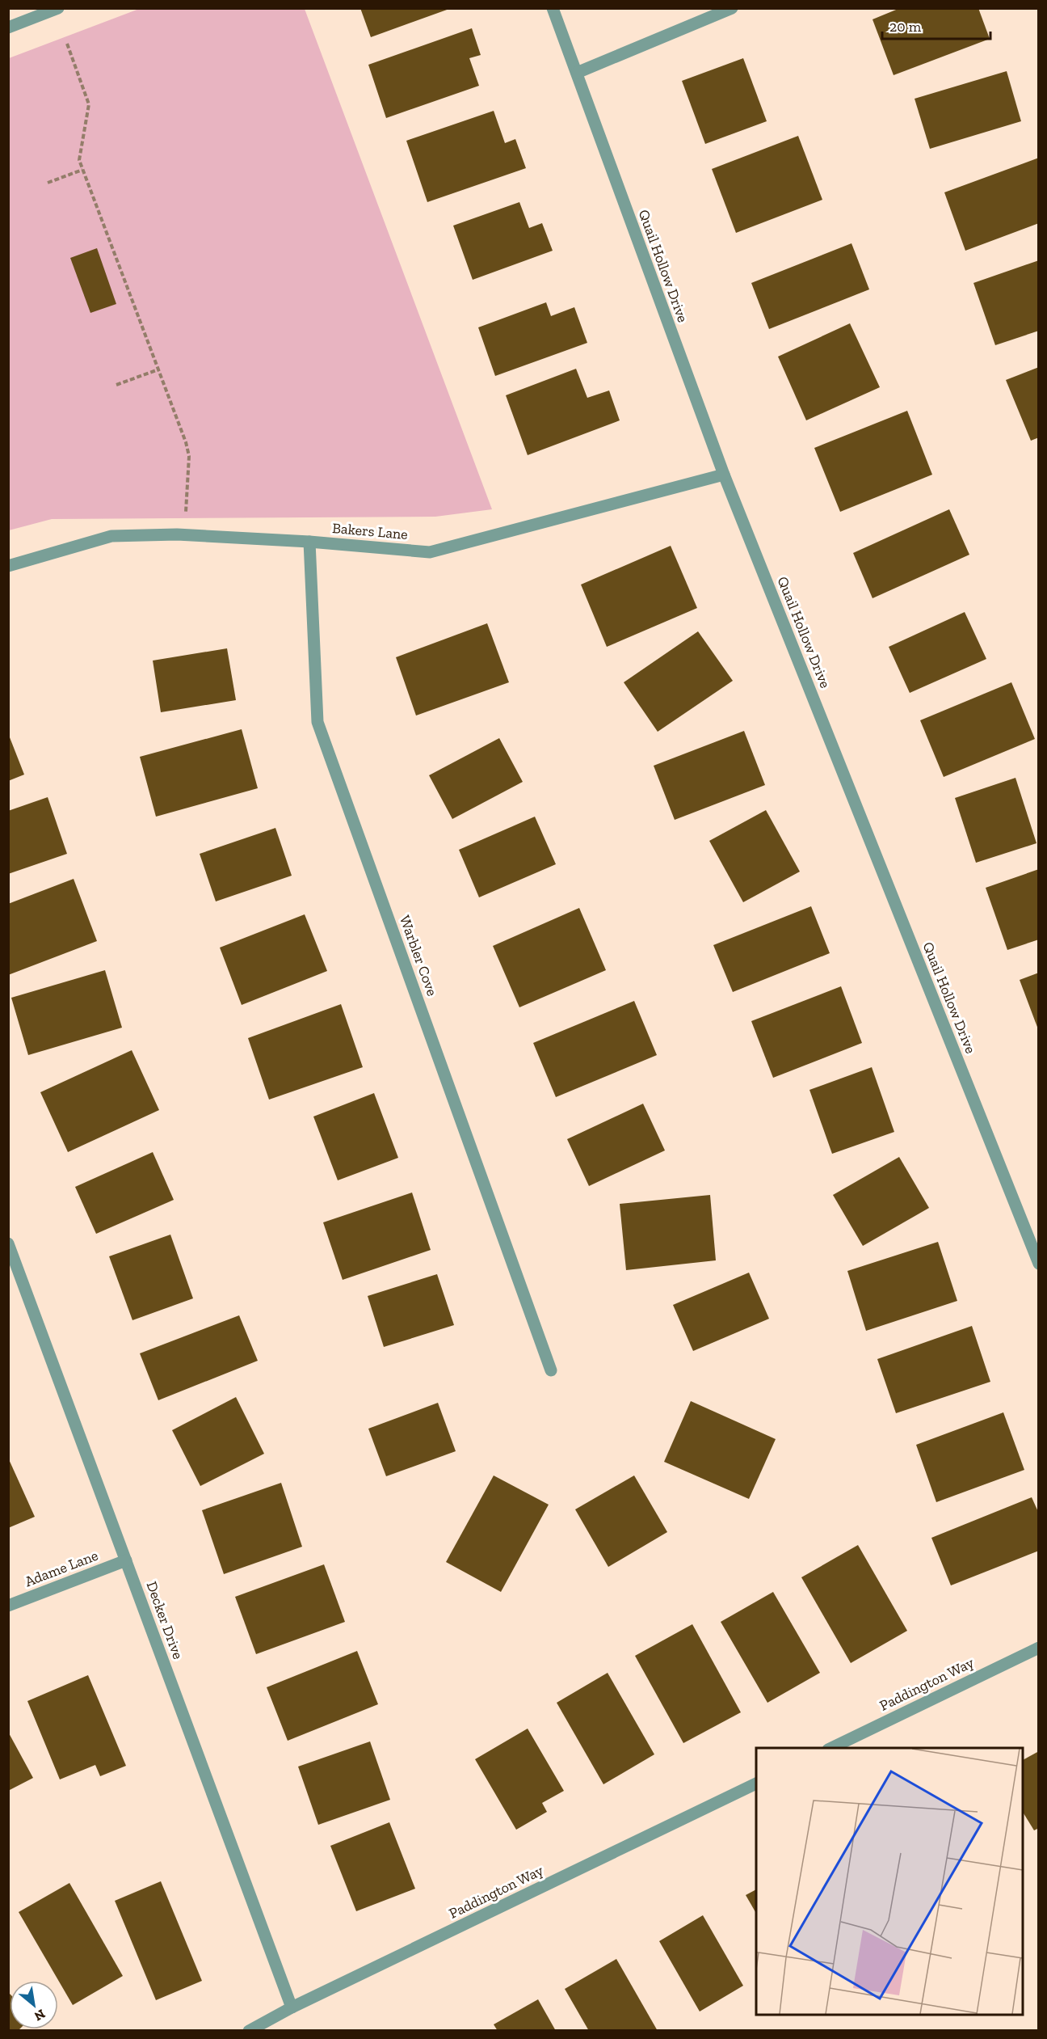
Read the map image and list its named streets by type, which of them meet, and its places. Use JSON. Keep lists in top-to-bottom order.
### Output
{
  "streets": {
    "street": [
      "Quail Hollow Drive",
      "Bakers Lane",
      "Warbler Cove",
      "Adame Lane",
      "Decker Drive",
      "Paddington Way"
    ]
  },
  "crossings": [
    ["Quail Hollow Drive", "Bakers Lane"],
    ["Bakers Lane", "Warbler Cove"],
    ["Adame Lane", "Decker Drive"],
    ["Decker Drive", "Paddington Way"]
  ],
  "scale_bar": "20 m",
  "north": "bottom right"
}
